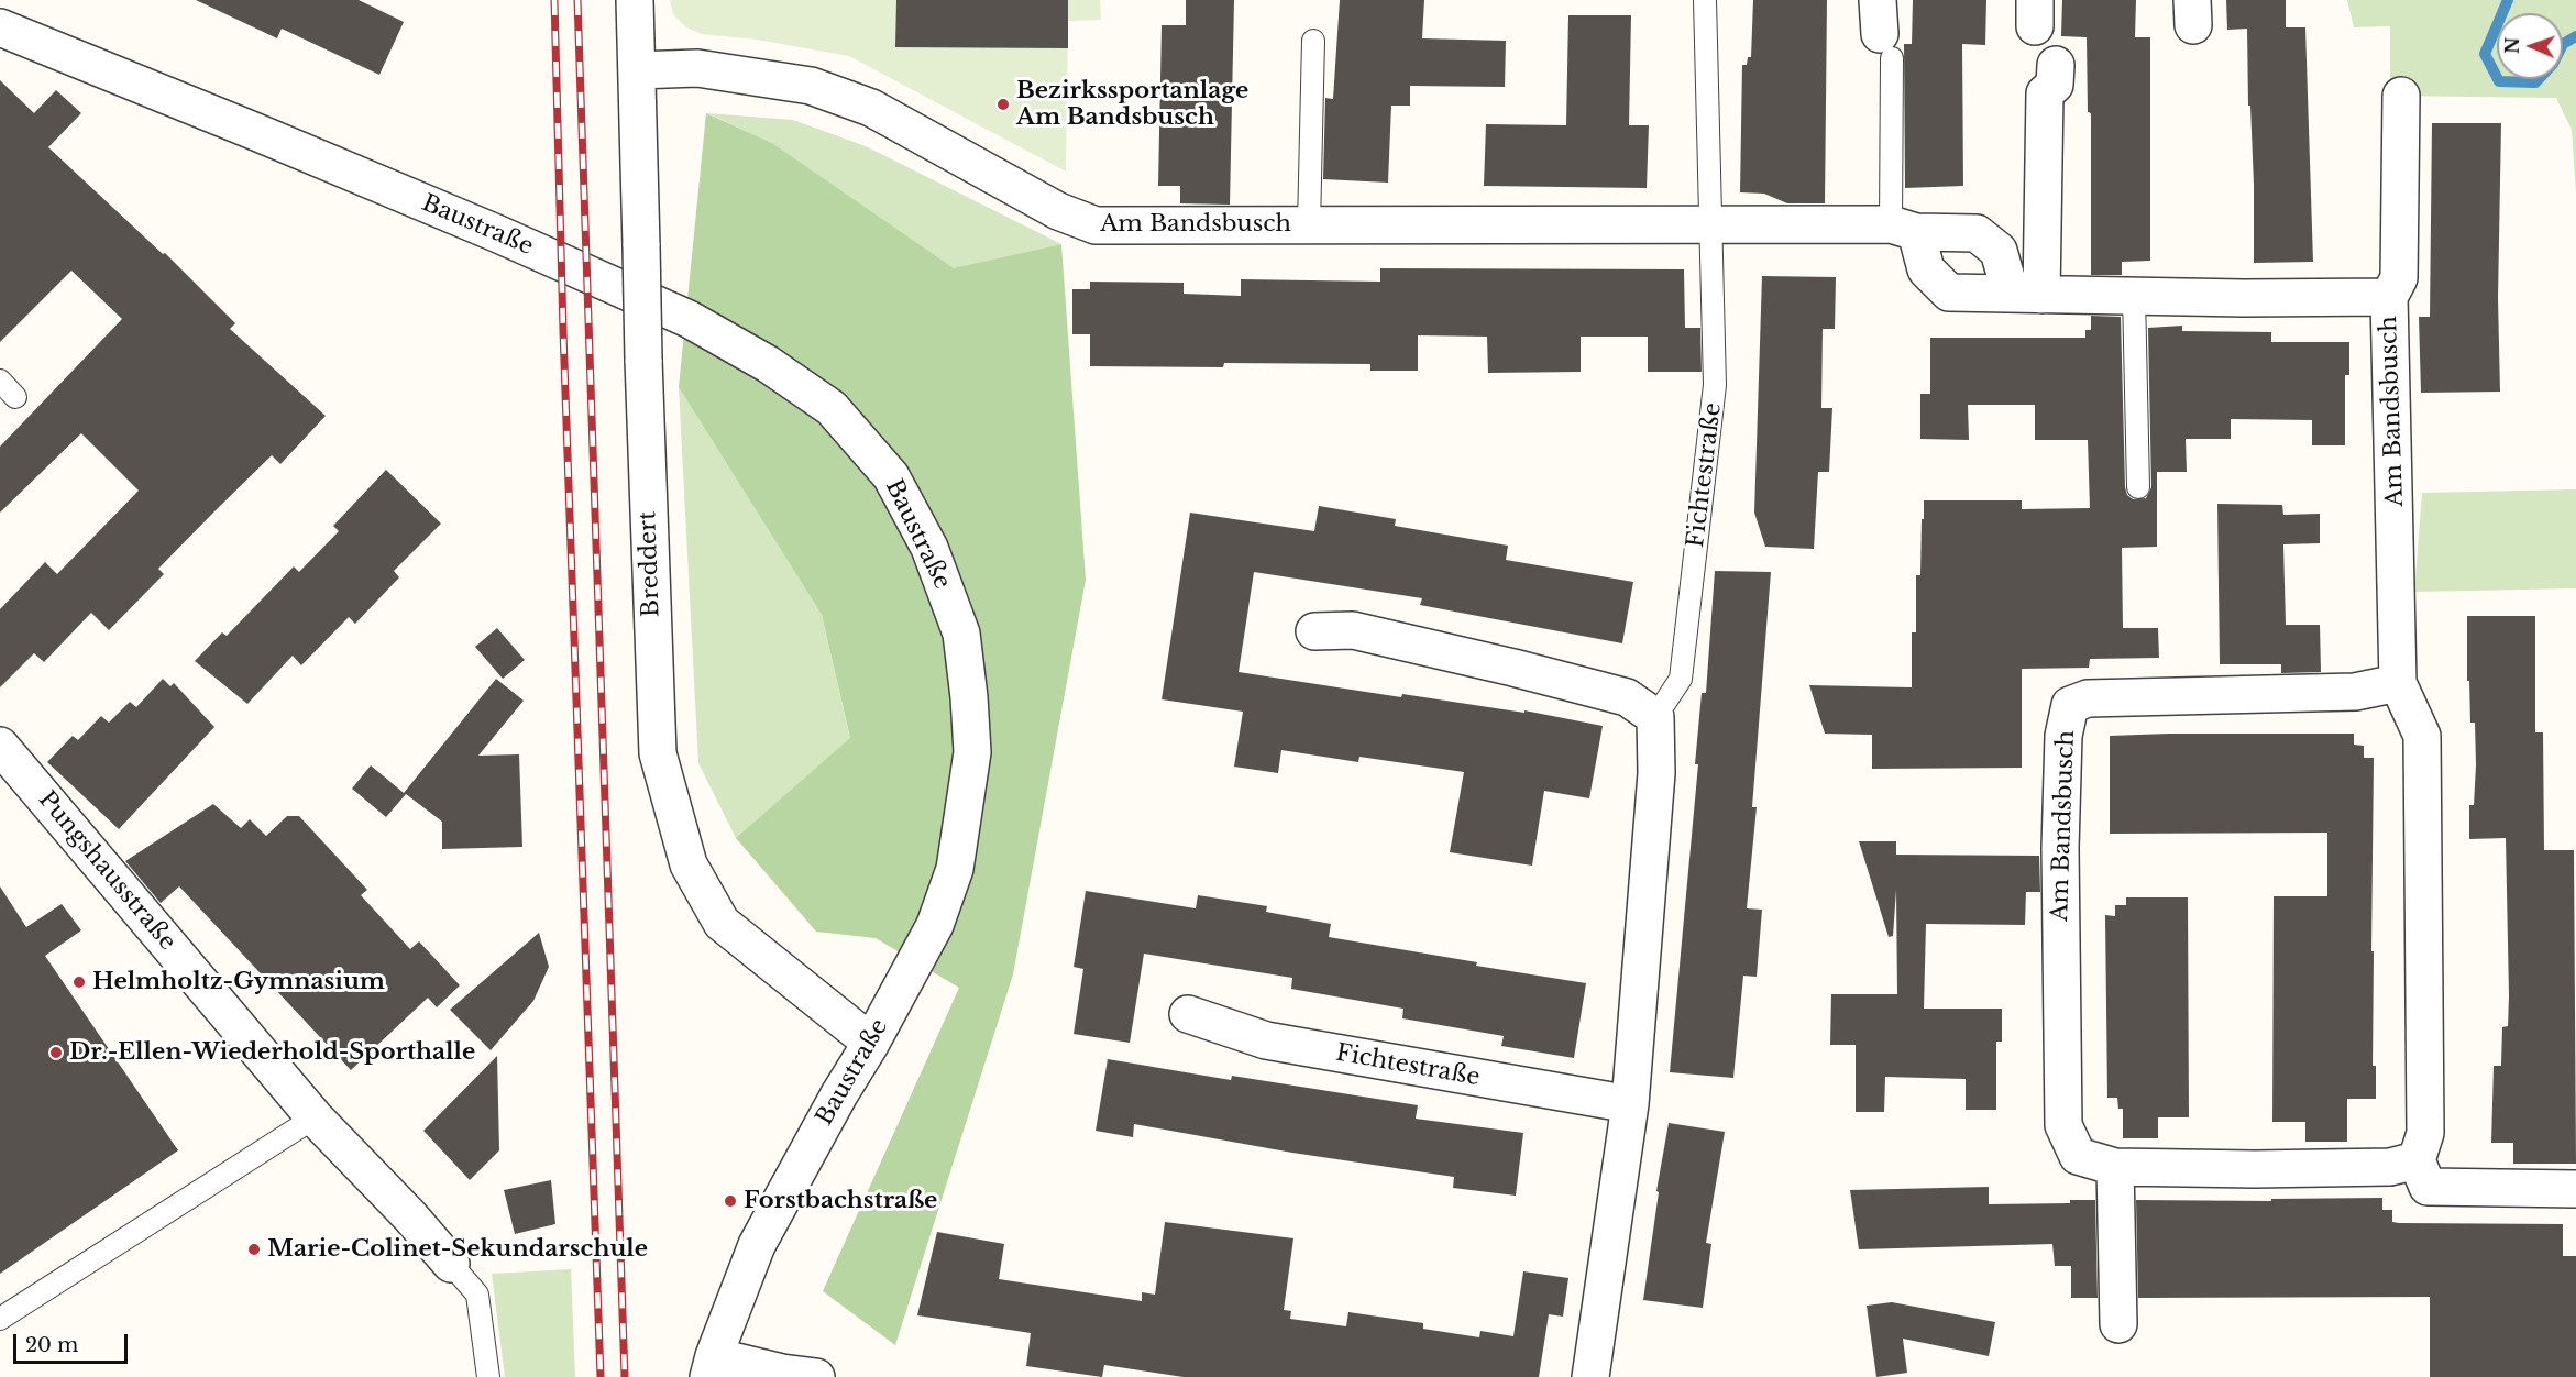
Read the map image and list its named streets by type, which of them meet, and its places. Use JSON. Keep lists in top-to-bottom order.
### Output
{
  "streets": {
    "street": [
      "Am Bandsbusch",
      "Baustraße",
      "Fichtestraße",
      "Breddert",
      "Pungshausstraße"
    ]
  },
  "crossings": [
    ["Am Bandsbusch", "Fichtestraße"],
    ["Am Bandsbusch", "Breddert"],
    ["Baustraße", "Breddert"]
  ],
  "places": [
    "Bezirkssportanlage Am Bandsbusch",
    "Helmholtz-Gymnasium",
    "Dr.-Ellen-Wiederhold-Sporthalle",
    "Forstbachstraße",
    "Marie-Colinet-Sekundarschule"
  ],
  "scale_bar": "20 m",
  "north": "left"
}
